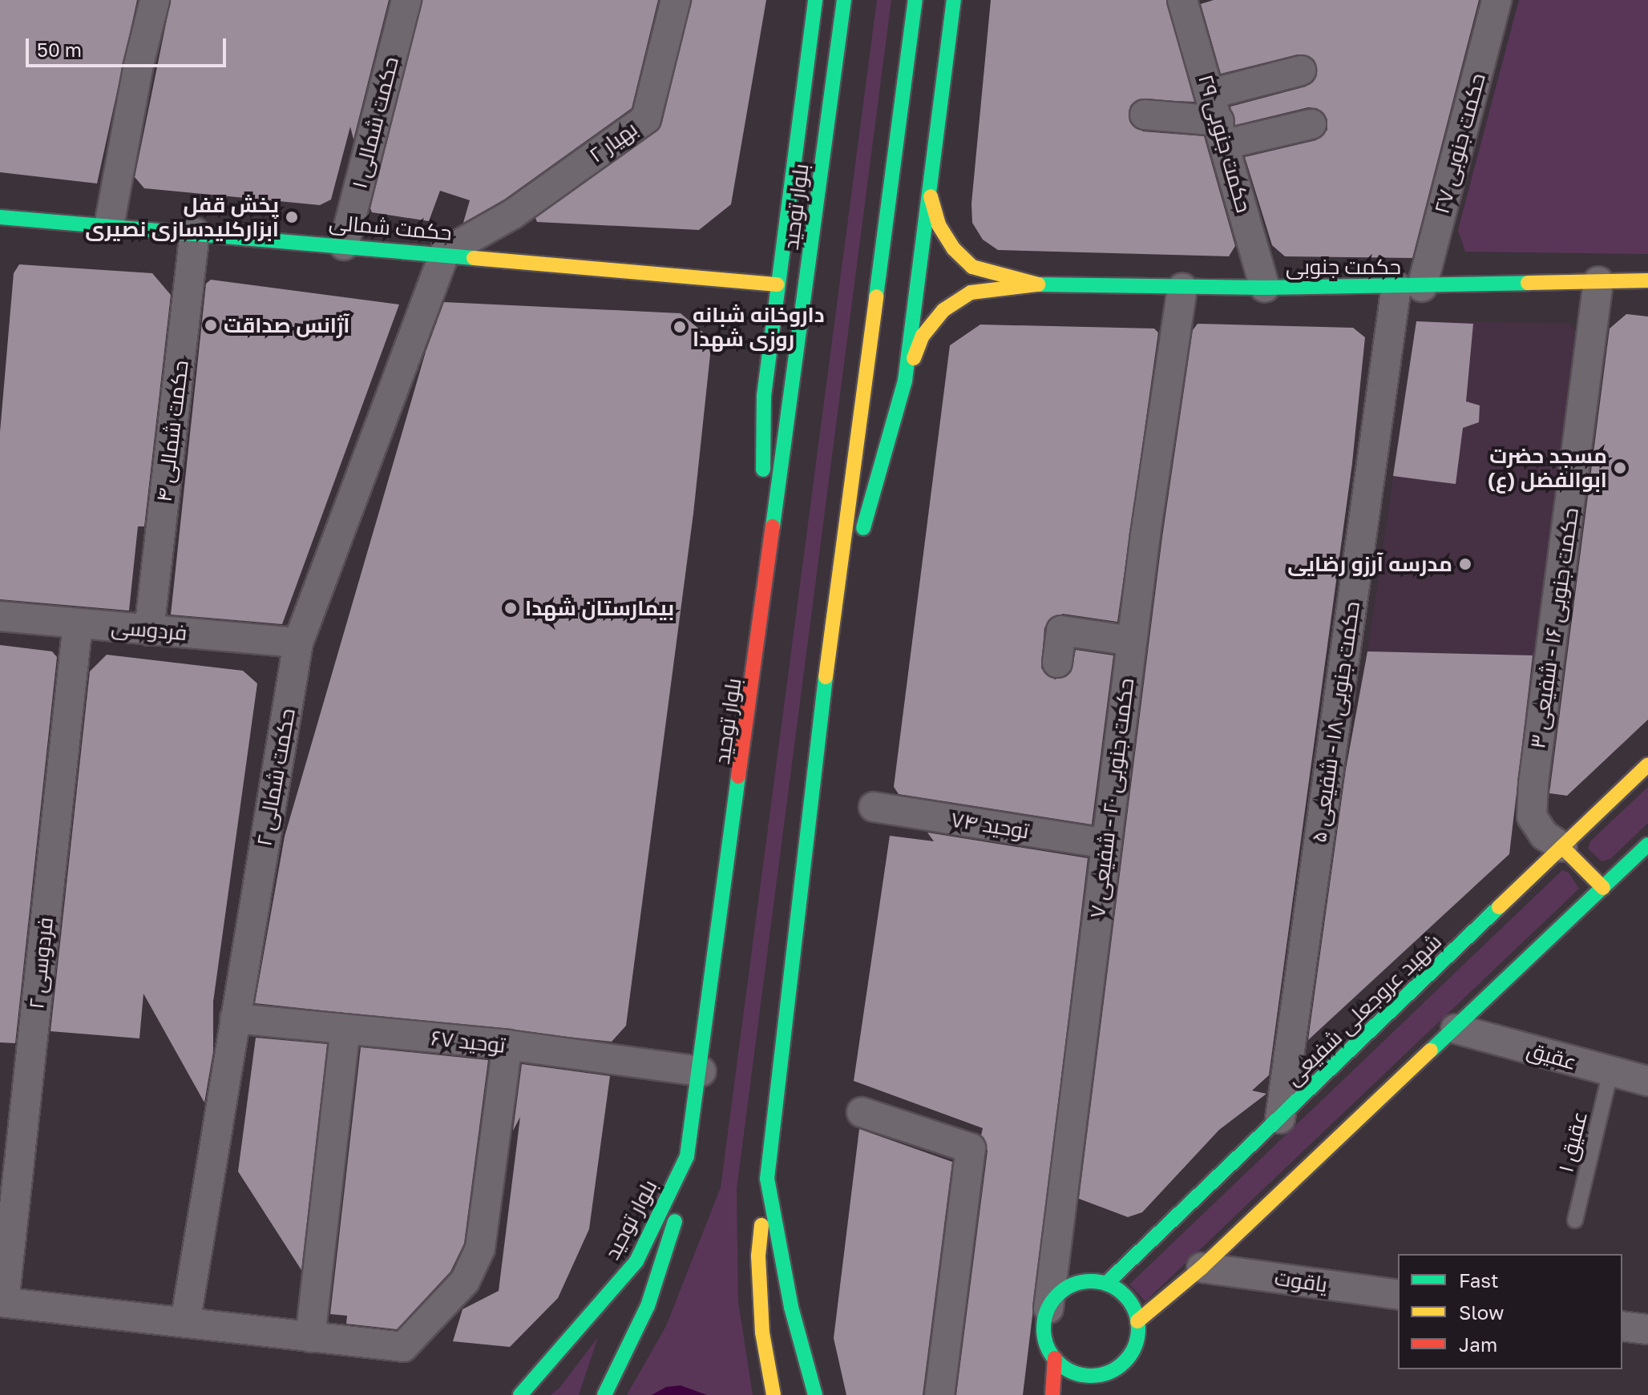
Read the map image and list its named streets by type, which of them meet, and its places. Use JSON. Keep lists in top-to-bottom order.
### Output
{
  "streets": {
    "main road": [
      "بلوار توحید",
      "حکمت شمالی",
      "حکمت جنوبی",
      "شهید عروجعلی شفیعی"
    ],
    "street": [
      "حکمت شمالی ۱",
      "بهیار ۲",
      "حکمت جنوبی ۲۹",
      "حکمت جنوبی ۲۷",
      "حکمت شمالی ۴",
      "حکمت جنوبی ۱۶ - شفیعی ۳",
      "فردوسی",
      "حکمت جنوبی ۱۸ - شفیعی ۵",
      "حکمت شمالی ۲",
      "حکمت جنوبی ۲۰ - شفیعی ۷",
      "توحید ۷۴",
      "فردوسی ۲",
      "توحید ۶۷",
      "عقیق",
      "یاقوت"
    ],
    "lane": ["عقیق ۱"]
  },
  "crossings": [
    ["حکمت شمالی ۱", "حکمت شمالی"],
    ["بهیار ۲", "حکمت شمالی"],
    ["بهیار ۲", "حکمت شمالی ۲"],
    ["حکمت جنوبی ۲۹", "حکمت جنوبی"],
    ["حکمت جنوبی ۲۷", "حکمت جنوبی"],
    ["حکمت جنوبی ۲۷", "حکمت جنوبی ۱۸ - شفیعی ۵"],
    ["بلوار توحید", "توحید ۶۷"],
    ["حکمت شمالی", "حکمت شمالی ۴"],
    ["حکمت شمالی", "حکمت شمالی ۲"],
    ["حکمت جنوبی", "حکمت جنوبی ۱۶ - شفیعی ۳"],
    ["حکمت جنوبی", "حکمت جنوبی ۱۸ - شفیعی ۵"],
    ["حکمت جنوبی", "حکمت جنوبی ۲۰ - شفیعی ۷"],
    ["حکمت شمالی ۴", "فردوسی"],
    ["حکمت جنوبی ۱۶ - شفیعی ۳", "شهید عروجعلی شفیعی"],
    ["فردوسی", "حکمت شمالی ۲"],
    ["فردوسی", "فردوسی ۲"],
    ["حکمت جنوبی ۱۸ - شفیعی ۵", "شهید عروجعلی شفیعی"],
    ["حکمت شمالی ۲", "توحید ۶۷"],
    ["حکمت جنوبی ۲۰ - شفیعی ۷", "توحید ۷۴"],
    ["حکمت جنوبی ۲۰ - شفیعی ۷", "شهید عروجعلی شفیعی"],
    ["عقیق", "عقیق ۱"]
  ],
  "places": [
    "پخش قفل ابزارکلیدسازی نصیری",
    "آژانس صداقت",
    "داروخانه شبانه روزی شهدا",
    "مسجد حضرت ابوالفضل (ع)",
    "مدرسه آرزو رضایی",
    "بیمارستان شهدا"
  ],
  "legend": ["Fast", "Slow", "Jam"],
  "scale_bar": "50 m"
}
